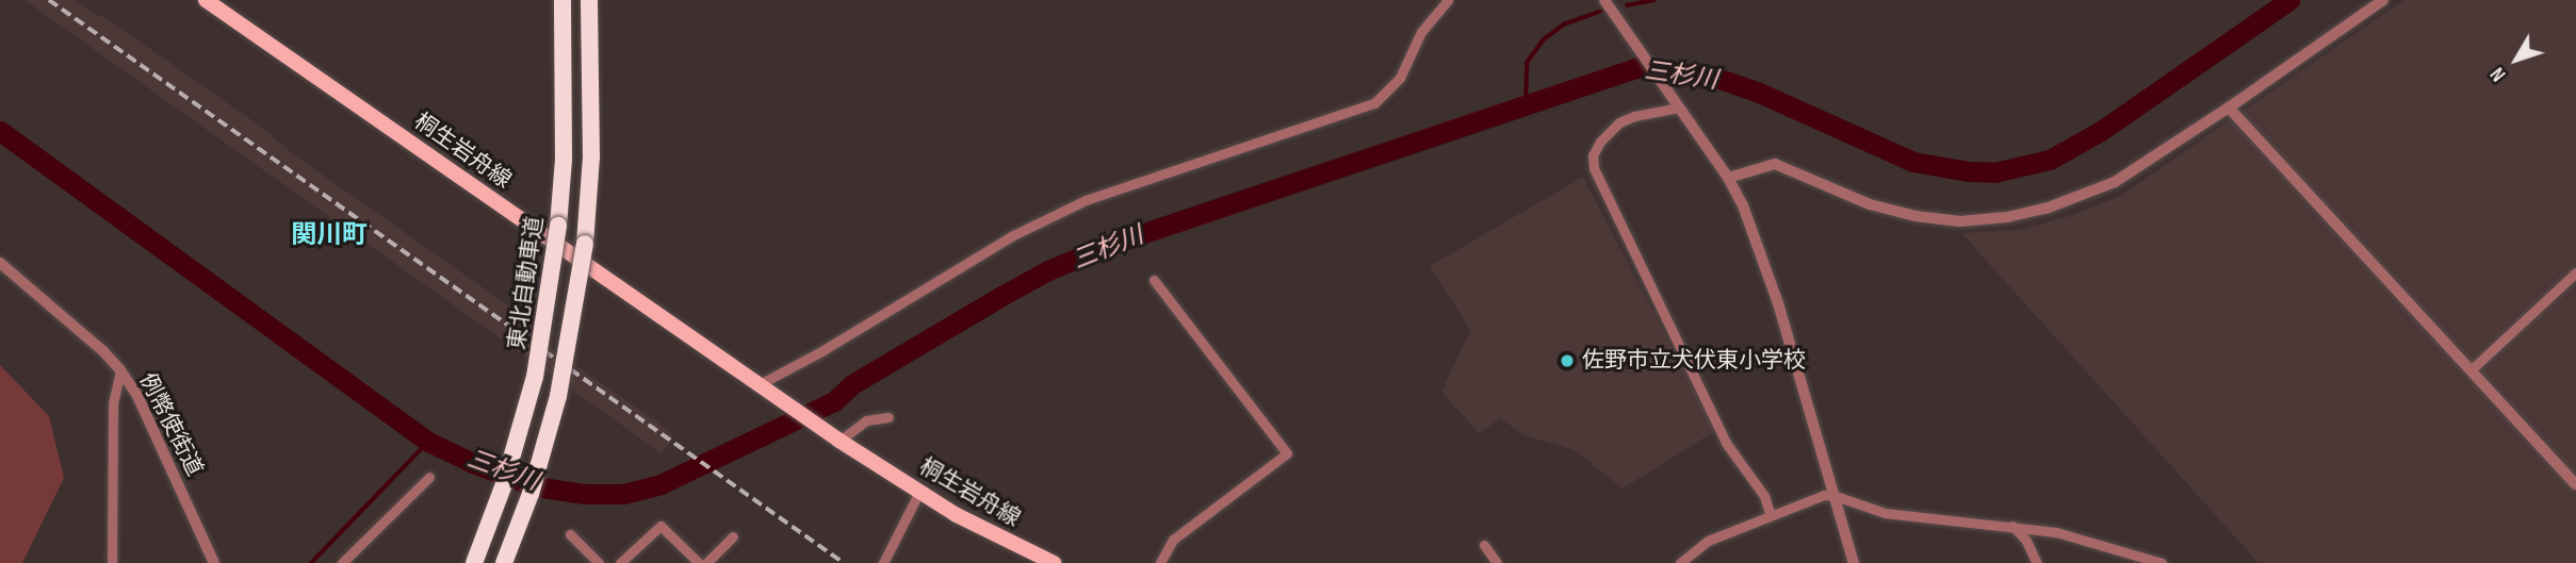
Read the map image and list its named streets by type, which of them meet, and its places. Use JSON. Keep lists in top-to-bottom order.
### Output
{
  "streets": {
    "highway": ["東北自動車道"],
    "main road": ["桐生岩舟線"],
    "street": ["例幣使街道"]
  },
  "districts": ["関川町"],
  "water": ["三杉川"],
  "places": ["佐野市立犬伏東小学校"],
  "north": "bottom left"
}
